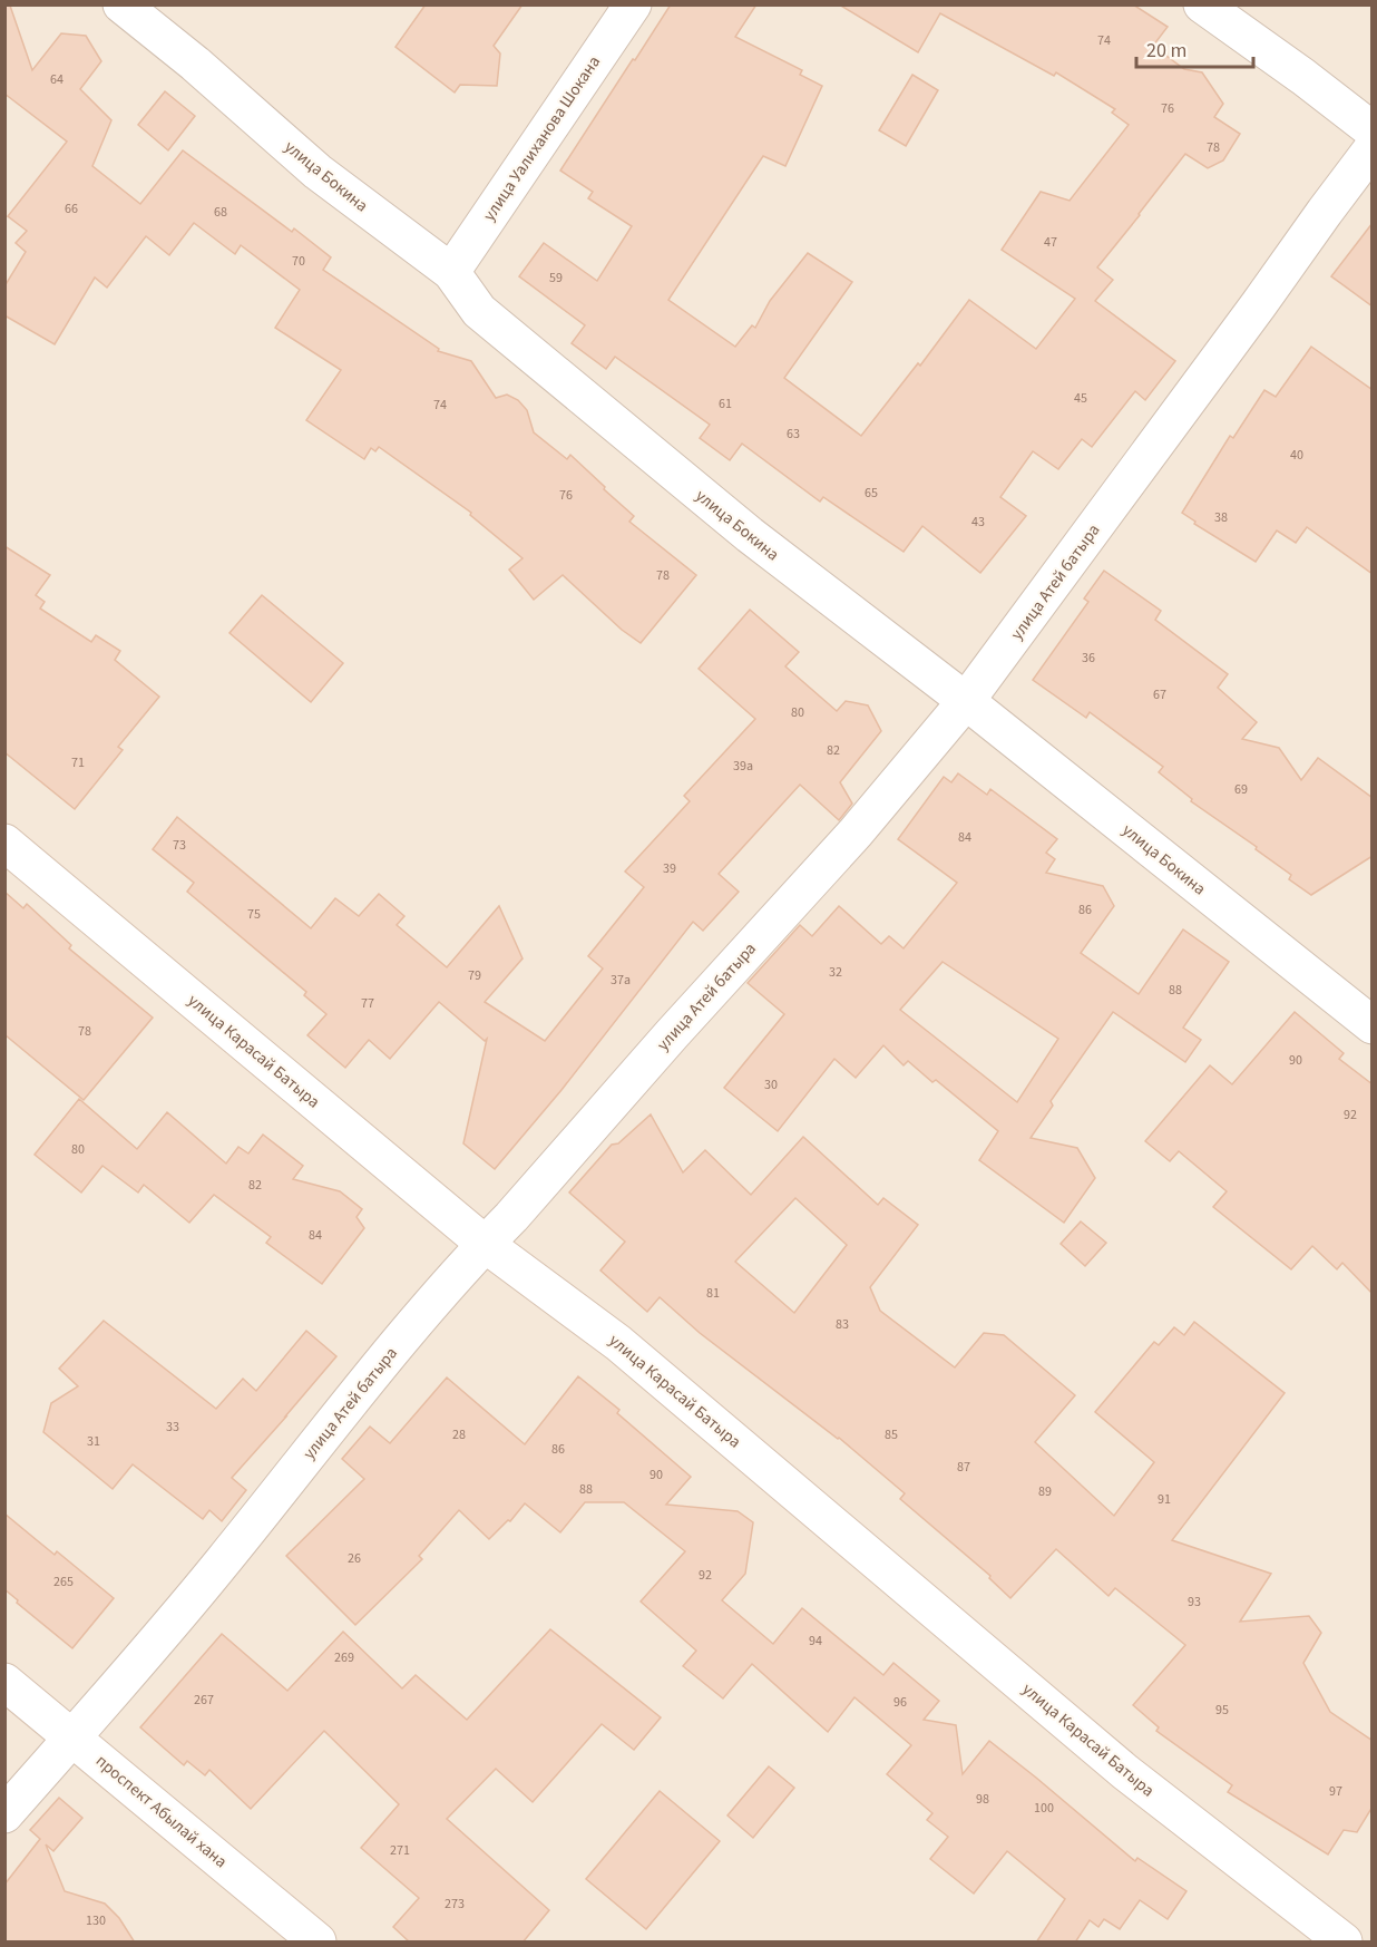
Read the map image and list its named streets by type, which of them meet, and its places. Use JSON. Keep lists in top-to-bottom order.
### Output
{
  "streets": {
    "street": [
      "улица Уалиханова Шокана",
      "улица Бокина",
      "улица Атей батыра",
      "улица Карасай Батыра",
      "проспект Абылай хана"
    ]
  },
  "crossings": [
    ["улица Уалиханова Шокана", "улица Бокина"],
    ["улица Бокина", "улица Атей батыра"],
    ["улица Атей батыра", "улица Карасай Батыра"],
    ["улица Атей батыра", "проспект Абылай хана"]
  ],
  "house_numbers": [
    "74",
    "64",
    "76",
    "78",
    "66",
    "68",
    "47",
    "70",
    "59",
    "45",
    "61",
    "74",
    "63",
    "40",
    "65",
    "76",
    "38",
    "43",
    "78",
    "36",
    "67",
    "80",
    "82",
    "71",
    "39а",
    "69",
    "84",
    "73",
    "39",
    "86",
    "75",
    "32",
    "79",
    "37а",
    "88",
    "77",
    "78",
    "90",
    "30",
    "92",
    "80",
    "82",
    "84",
    "81",
    "83",
    "33",
    "28",
    "85",
    "31",
    "86",
    "87",
    "90",
    "88",
    "89",
    "91",
    "26",
    "92",
    "265",
    "93",
    "94",
    "269",
    "267",
    "96",
    "95",
    "97",
    "98",
    "100",
    "271",
    "273",
    "130"
  ],
  "scale_bar": "20 m"
}
